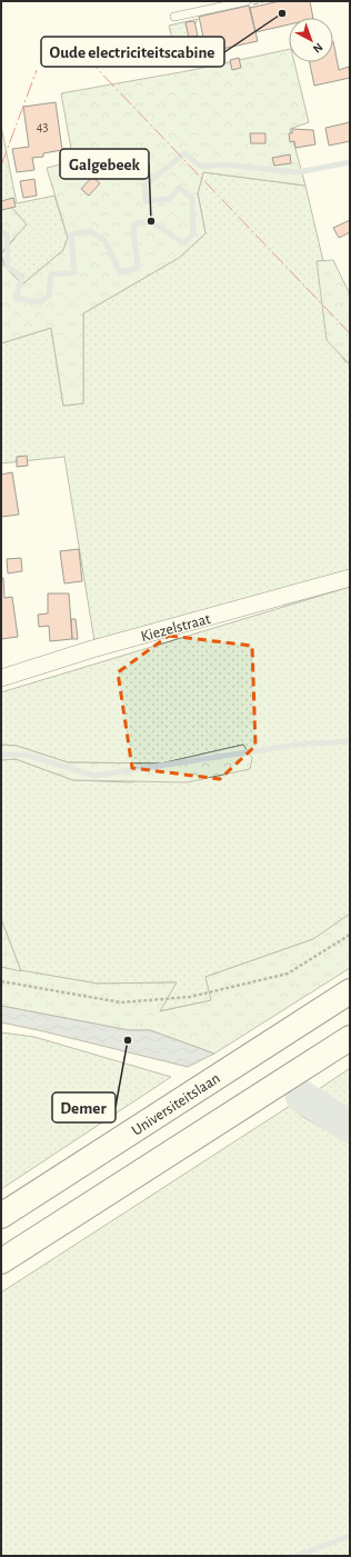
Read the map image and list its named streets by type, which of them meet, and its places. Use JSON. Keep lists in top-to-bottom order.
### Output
{
  "streets": {
    "highway": ["Universiteitslaan"],
    "street": ["Kiezelstraat"]
  },
  "places": ["Oude electriciteitscabine", "Galgebeek", "Demer"],
  "house_numbers": ["43"],
  "north": "bottom right"
}
